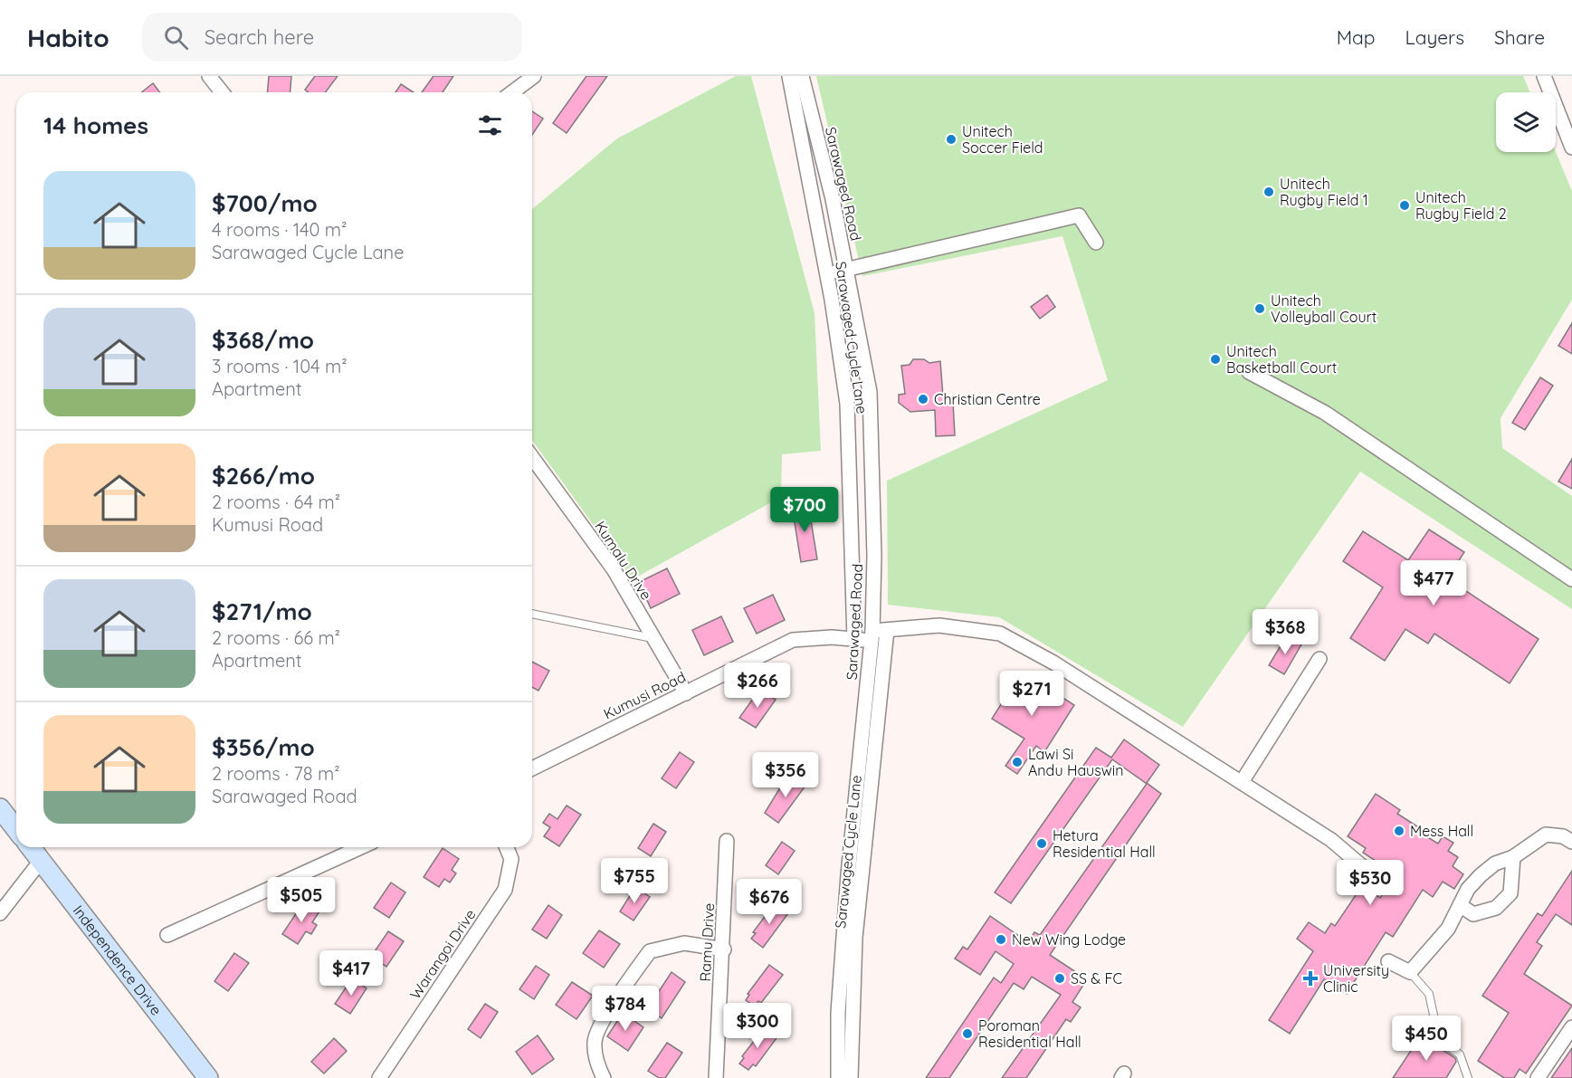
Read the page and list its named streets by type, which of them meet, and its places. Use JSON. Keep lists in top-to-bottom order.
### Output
{
  "streets": {
    "main road": ["Independence Drive"],
    "street": [
      "Sarawaged Road",
      "Sarawaged Cycle Lane",
      "Kumalu Drive",
      "Kumusi Road",
      "Ramu Drive",
      "Warangoi Drive"
    ]
  },
  "crossings": [
    ["Sarawaged Road", "Kumusi Road"],
    ["Sarawaged Cycle Lane", "Kumusi Road"],
    ["Kumalu Drive", "Kumusi Road"]
  ],
  "places": {
    "other": [
      "Unitech Soccer Field",
      "Unitech Rugby Field 1",
      "Unitech Rugby Field 2",
      "Unitech Volleyball Court",
      "Unitech Basketball Court",
      "Christian Centre",
      "Lawi Si Andu Hauswin",
      "Mess Hall",
      "Hetura Residential Hall",
      "New Wing Lodge",
      "SS & FC",
      "Poroman Residential Hall"
    ],
    "health": ["University Clinic"]
  },
  "page": {
    "header": "Habito",
    "search": "Search here",
    "nav": ["Map", "Layers", "Share"],
    "heading": "14 homes",
    "list": [
      {
        "name": "$700/mo",
        "note": "4 rooms · 140 m² · Sarawaged Cycle Lane"
      },
      {
        "name": "$368/mo",
        "note": "3 rooms · 104 m² · Apartment"
      },
      {
        "name": "$266/mo",
        "note": "2 rooms · 64 m² · Kumusi Road"
      },
      {
        "name": "$271/mo",
        "note": "2 rooms · 66 m² · Apartment"
      },
      {
        "name": "$356/mo",
        "note": "2 rooms · 78 m² · Sarawaged Road"
      }
    ],
    "price": [
      "$700",
      "$477",
      "$368",
      "$266",
      "$271",
      "$356",
      "$755",
      "$530",
      "$505",
      "$676",
      "$417",
      "$784",
      "$300",
      "$450"
    ]
  }
}
